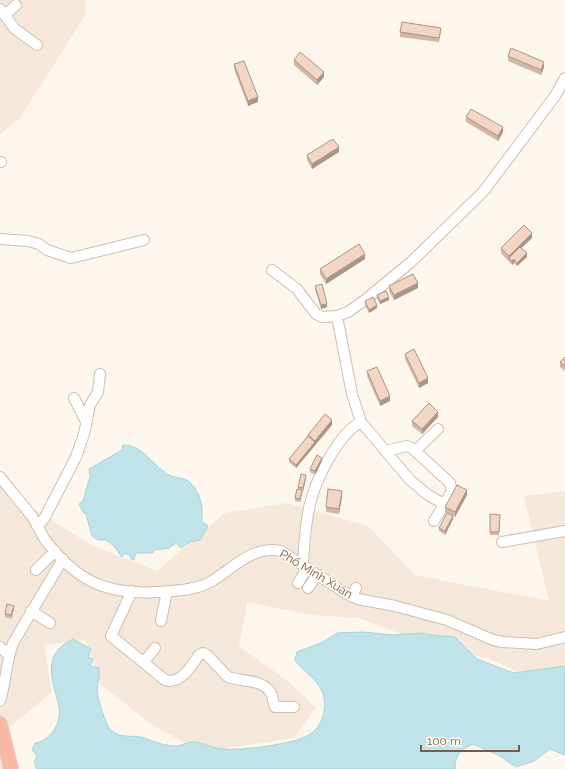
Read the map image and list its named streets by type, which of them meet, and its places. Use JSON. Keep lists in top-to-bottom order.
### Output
{
  "streets": {
    "street": ["Phố Minh Xuân"]
  },
  "scale_bar": "100 m"
}
